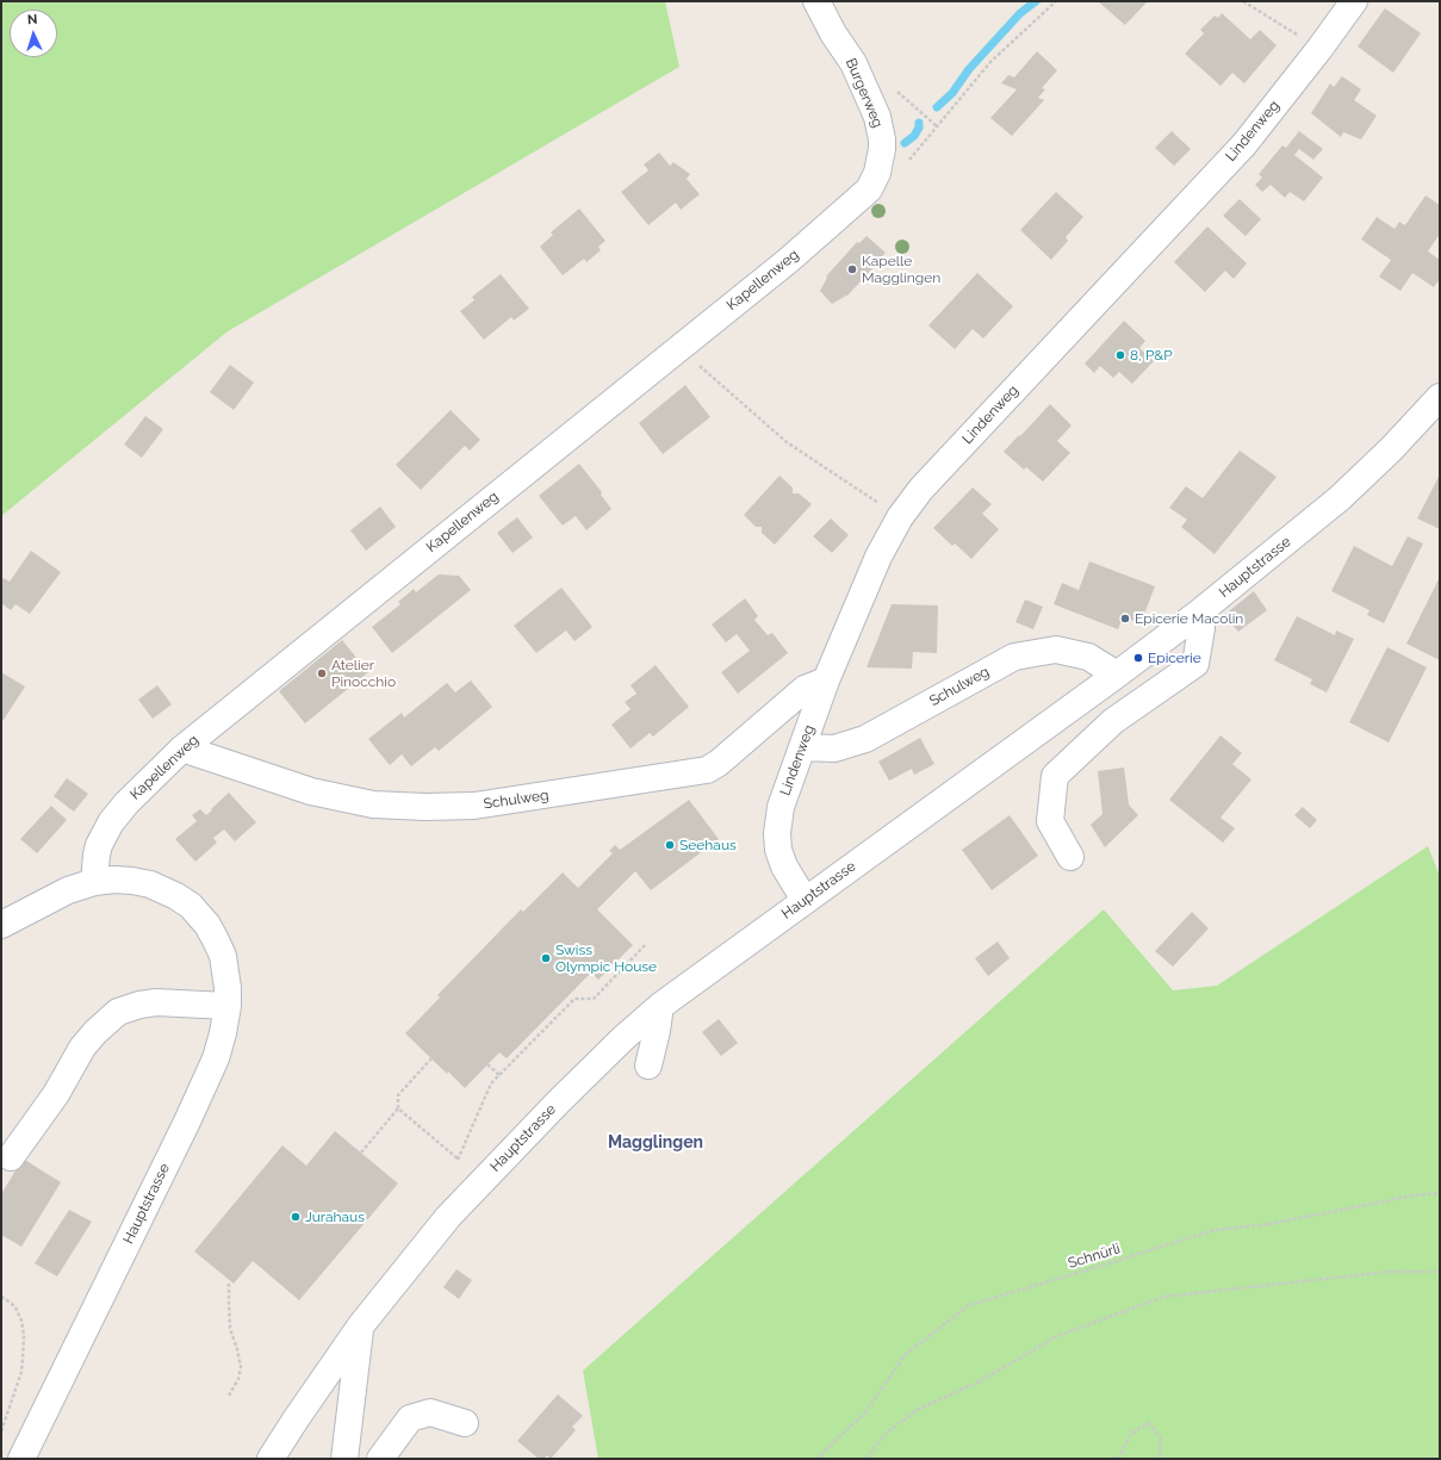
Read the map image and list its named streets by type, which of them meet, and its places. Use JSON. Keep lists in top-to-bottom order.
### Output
{
  "streets": {
    "street": [
      "Burgerweg",
      "Lindenweg",
      "Kapellenweg",
      "Hauptstrasse",
      "Schulweg"
    ],
    "path": ["Schnürli"]
  },
  "crossings": [
    ["Burgerweg", "Kapellenweg"],
    ["Lindenweg", "Hauptstrasse"],
    ["Lindenweg", "Schulweg"],
    ["Kapellenweg", "Hauptstrasse"],
    ["Kapellenweg", "Schulweg"],
    ["Hauptstrasse", "Schulweg"]
  ],
  "districts": ["Magglingen"],
  "places": [
    "Kapelle Magglingen",
    "8, P&P",
    "Epicerie Macolin",
    "Epicerie",
    "Atelier Pinocchio",
    "Seehaus",
    "Swiss Olympic House",
    "Jurahaus"
  ],
  "north": "top"
}
